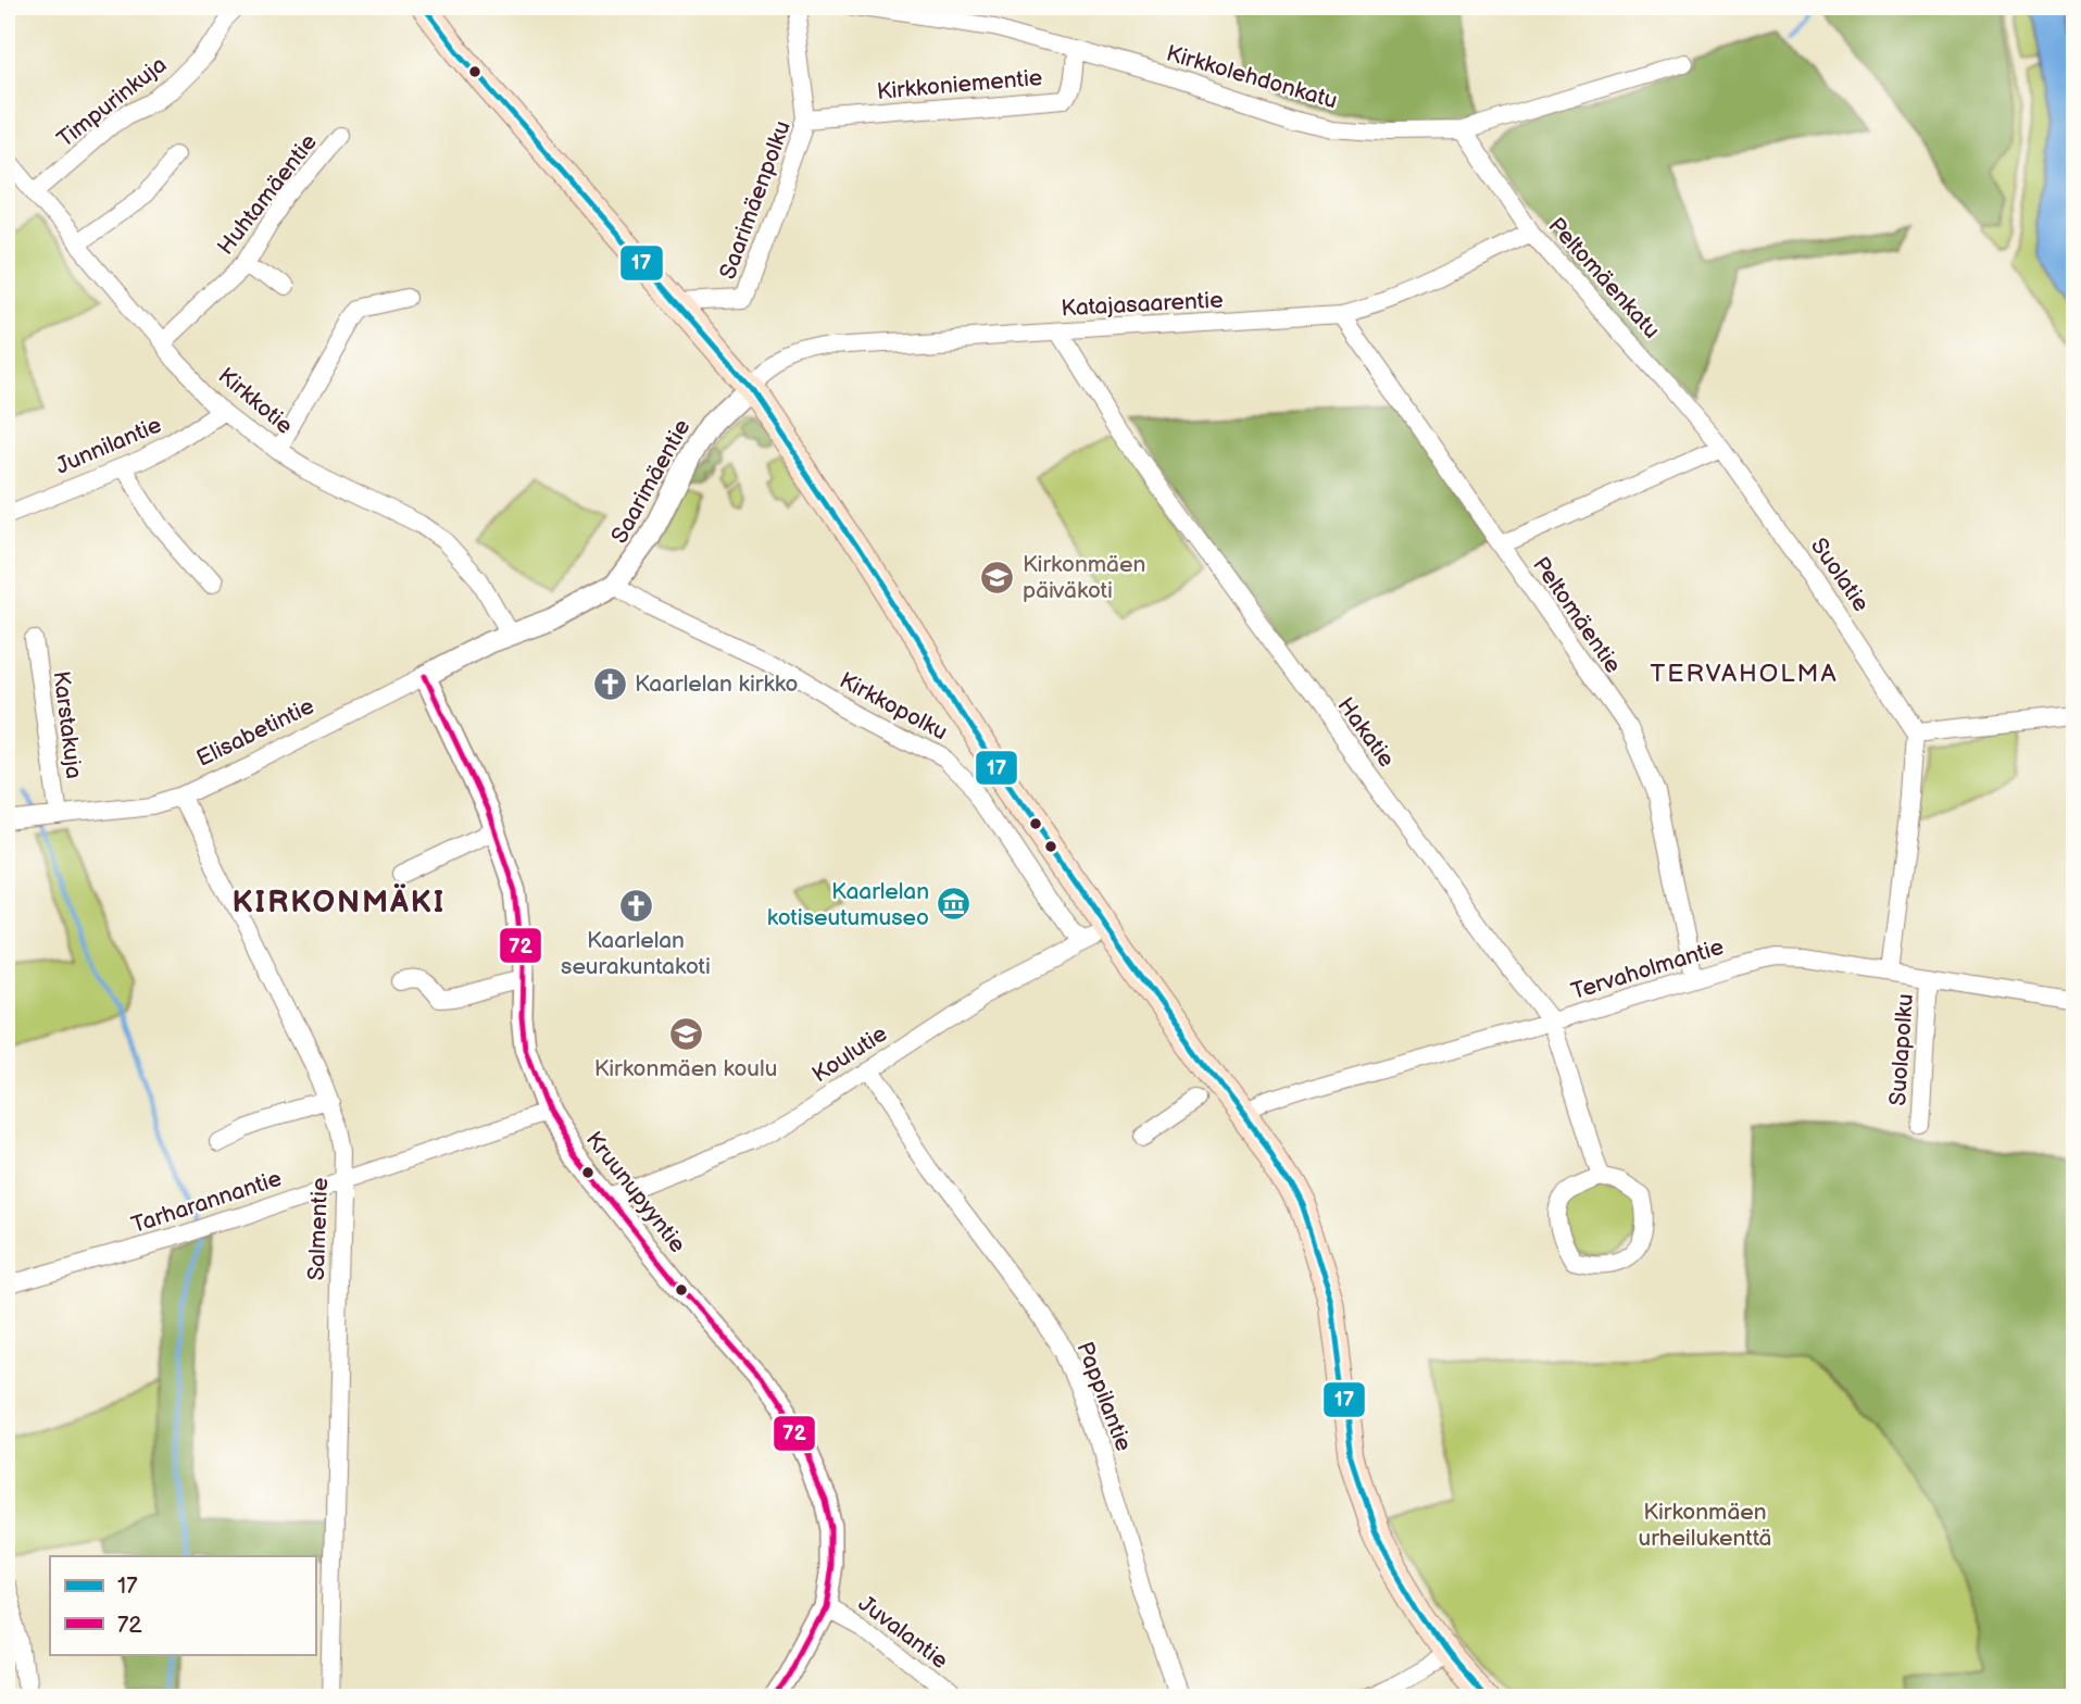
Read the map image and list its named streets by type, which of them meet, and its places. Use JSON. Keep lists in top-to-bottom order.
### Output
{
  "streets": {
    "street": [
      "Kirkkolehdonkatu",
      "Kirkkoniementie",
      "Timpurinkuja",
      "Huhtamäentie",
      "Saarimäenpolku",
      "Peltomäenkatu",
      "Katajasaarentie",
      "Kirkkotie",
      "Junnilantie",
      "Saarimäentie",
      "Suolatie",
      "Peltomäentie",
      "Kirkkopolku",
      "Karstakuja",
      "Elisabetintie",
      "Hakatie",
      "Tervaholmantie",
      "Suolapolku",
      "Koulutie",
      "Kruunupyyntie",
      "Tarharannantie",
      "Salmentie",
      "Pappilantie",
      "Juvalantie"
    ]
  },
  "crossings": [
    ["Kirkkolehdonkatu", "Kirkkoniementie"],
    ["Kirkkolehdonkatu", "Peltomäenkatu"],
    ["Kirkkoniementie", "Saarimäenpolku"],
    ["Timpurinkuja", "Kirkkotie"],
    ["Huhtamäentie", "Kirkkotie"],
    ["Peltomäenkatu", "Katajasaarentie"],
    ["Peltomäenkatu", "Suolatie"],
    ["Katajasaarentie", "Saarimäentie"],
    ["Katajasaarentie", "Peltomäentie"],
    ["Katajasaarentie", "Hakatie"],
    ["Kirkkotie", "Junnilantie"],
    ["Kirkkotie", "Saarimäentie"],
    ["Kirkkotie", "Elisabetintie"],
    ["Saarimäentie", "Kirkkopolku"],
    ["Saarimäentie", "Elisabetintie"],
    ["Peltomäentie", "Tervaholmantie"],
    ["Kirkkopolku", "Koulutie"],
    ["Karstakuja", "Elisabetintie"],
    ["Elisabetintie", "Kruunupyyntie"],
    ["Elisabetintie", "Salmentie"],
    ["Hakatie", "Tervaholmantie"],
    ["Tervaholmantie", "Suolapolku"],
    ["Koulutie", "Kruunupyyntie"],
    ["Koulutie", "Pappilantie"],
    ["Kruunupyyntie", "Tarharannantie"],
    ["Kruunupyyntie", "Juvalantie"],
    ["Tarharannantie", "Salmentie"]
  ],
  "districts": ["TERVAHOLMA", "KIRKONMÄKI"],
  "parks": ["Kirkonmäen urheilukenttä"],
  "places": {
    "school or university": ["Kirkonmäen päiväkoti", "Kirkonmäen koulu"],
    "church": ["Kaarlelan kirkko", "Kaarlelan seurakuntakoti"],
    "museum": ["Kaarlelan kotiseutumuseo"]
  },
  "lines": ["transit line 17", "transit line 72"],
  "legend": ["17", "72"]
}
